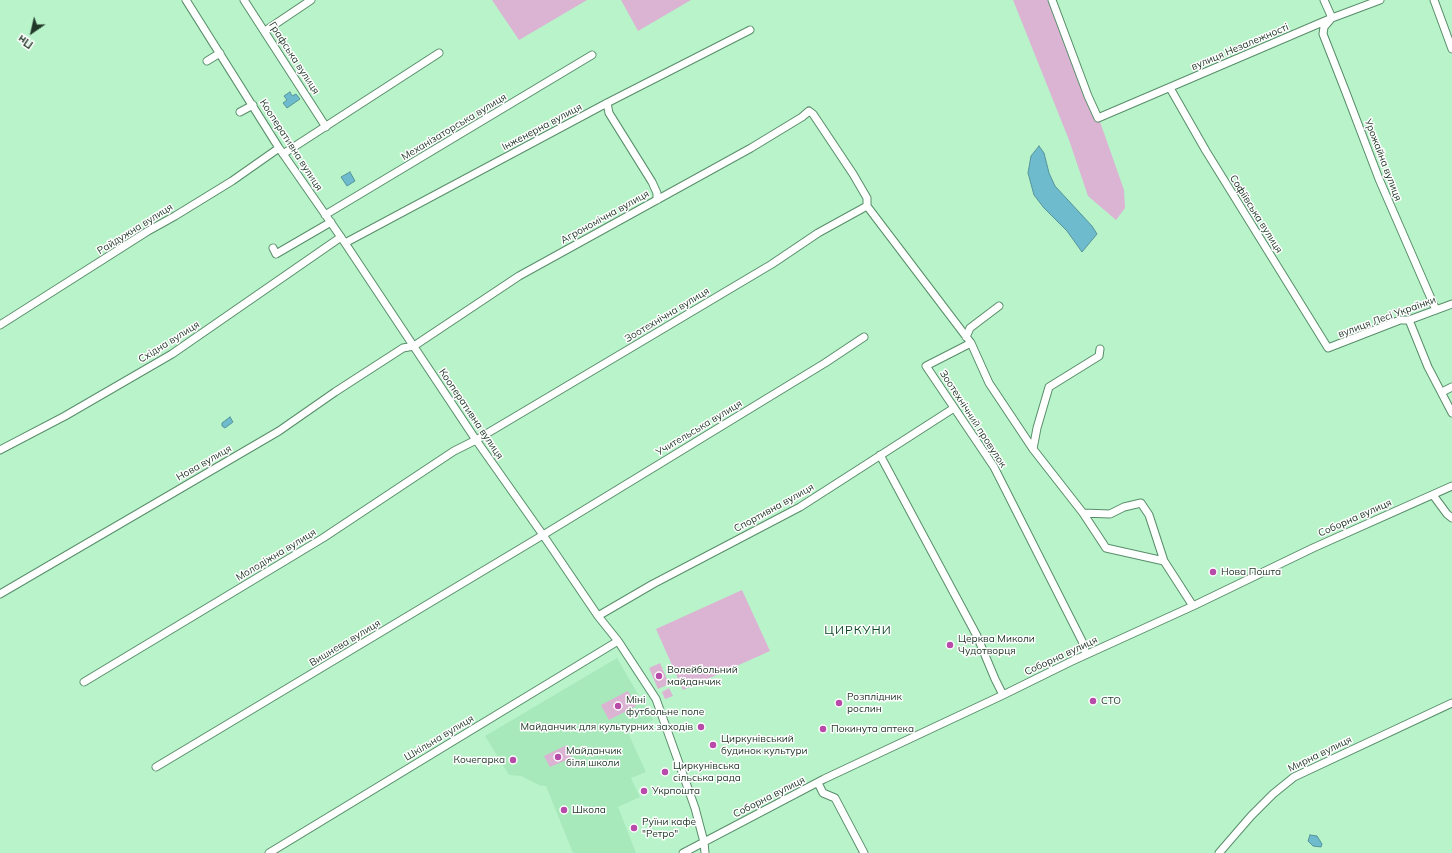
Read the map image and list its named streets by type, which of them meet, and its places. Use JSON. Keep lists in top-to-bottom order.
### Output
{
  "streets": {
    "street": [
      "вулиця Незалежності",
      "Графська вулиця",
      "Механізаторська вулиця",
      "Інженерна вулиця",
      "Кооперативна вулиця",
      "Урожайна вулиця",
      "Софіївська вулиця",
      "Агрономічна вулиця",
      "Райдужна вулиця",
      "Зоотехнічна вулиця",
      "вулиця Лесі Українки",
      "Східна вулиця",
      "Зоотехнічний провулок",
      "Учительська вулиця",
      "Нова вулиця",
      "Спортивна вулиця",
      "Соборна вулиця",
      "Молодіжна вулиця",
      "Вишнева вулиця",
      "Шкільна вулиця",
      "Мирна вулиця"
    ]
  },
  "crossings": [
    ["вулиця Незалежності", "Урожайна вулиця"],
    ["вулиця Незалежності", "Софіївська вулиця"],
    ["Механізаторська вулиця", "Кооперативна вулиця"],
    ["Інженерна вулиця", "Кооперативна вулиця"],
    ["Інженерна вулиця", "Східна вулиця"],
    ["Кооперативна вулиця", "Агрономічна вулиця"],
    ["Кооперативна вулиця", "Райдужна вулиця"],
    ["Кооперативна вулиця", "Зоотехнічна вулиця"],
    ["Кооперативна вулиця", "Східна вулиця"],
    ["Кооперативна вулиця", "Учительська вулиця"],
    ["Кооперативна вулиця", "Нова вулиця"],
    ["Кооперативна вулиця", "Спортивна вулиця"],
    ["Кооперативна вулиця", "Соборна вулиця"],
    ["Кооперативна вулиця", "Молодіжна вулиця"],
    ["Кооперативна вулиця", "Вишнева вулиця"],
    ["Кооперативна вулиця", "Шкільна вулиця"],
    ["Урожайна вулиця", "вулиця Лесі Українки"],
    ["Софіївська вулиця", "вулиця Лесі Українки"],
    ["Агрономічна вулиця", "Зоотехнічна вулиця"],
    ["Агрономічна вулиця", "Нова вулиця"],
    ["Зоотехнічна вулиця", "Молодіжна вулиця"],
    ["Зоотехнічний провулок", "Спортивна вулиця"],
    ["Зоотехнічний провулок", "Соборна вулиця"],
    ["Учительська вулиця", "Вишнева вулиця"]
  ],
  "districts": ["ЦИРКУНИ"],
  "places": [
    "Нова Пошта",
    "Церква Миколи Чудотворця",
    "Волейбольний майданчик",
    "СТО",
    "Розплідник рослин",
    "Міні футбольне поле",
    "Майданчик для культурних заходів",
    "Покинута аптека",
    "Циркунівський будинок культури",
    "Майданчик біля школи",
    "Кочегарка",
    "Циркунівська сільська рада",
    "Укрпошта",
    "Школа",
    "Руїни кафе \"Ретро\""
  ],
  "north": "bottom left"
}
